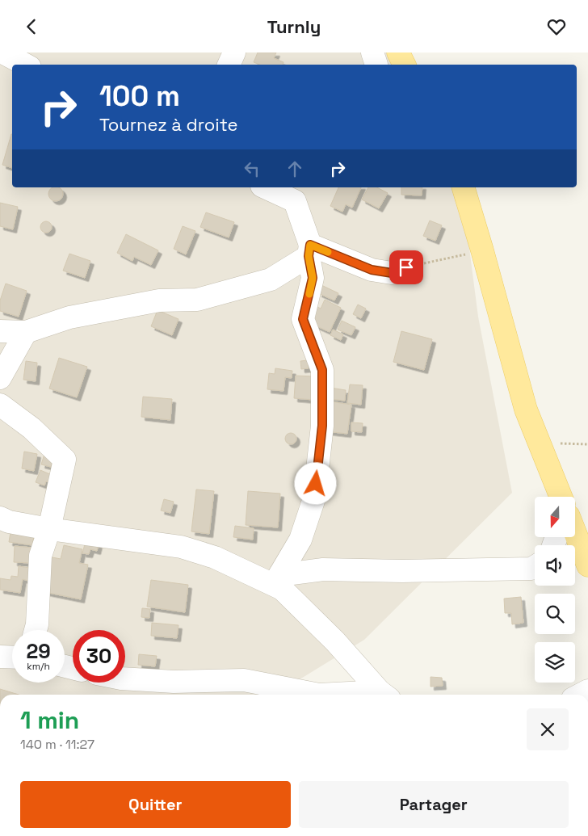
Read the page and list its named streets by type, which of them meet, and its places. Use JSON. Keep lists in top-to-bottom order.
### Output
{
  "north": "bottom",
  "page": {
    "header": "Turnly",
    "turn": ["100 m", "Tournez à droite"],
    "speed": "29 km/h",
    "limit": "30",
    "heading": ["1 min", "140 m · 11:27"],
    "buttons": ["Quitter", "Partager"]
  }
}
